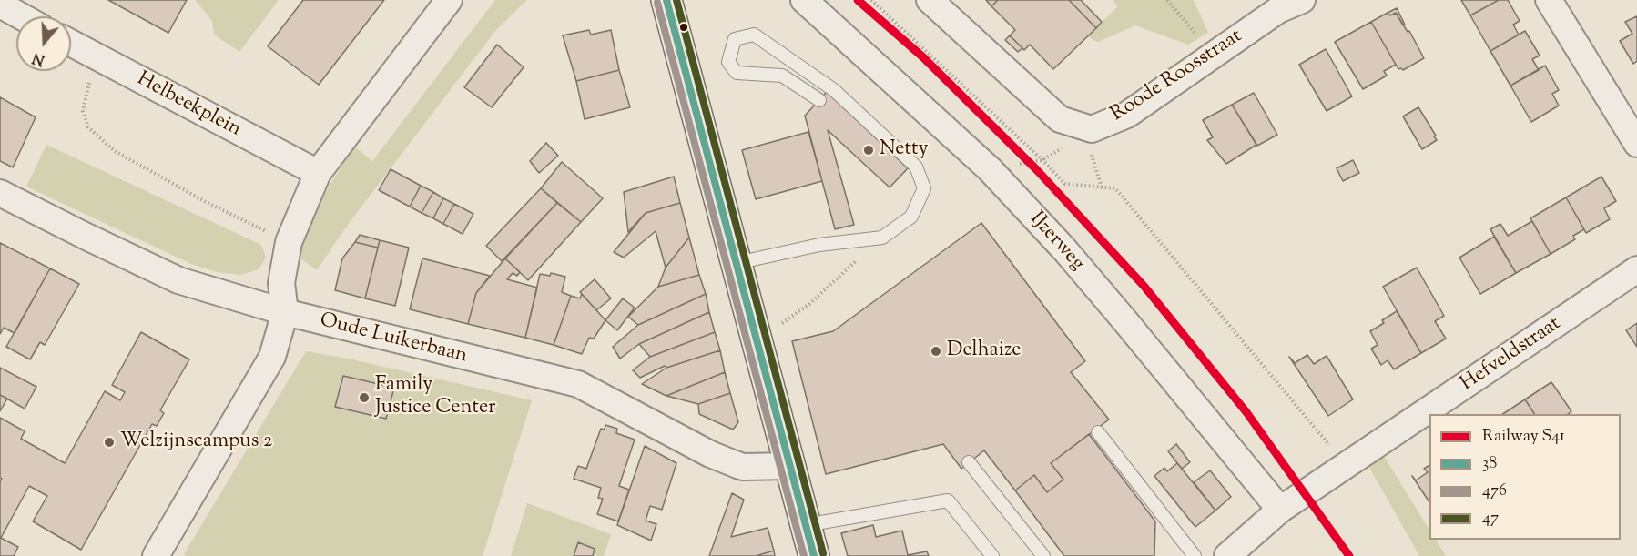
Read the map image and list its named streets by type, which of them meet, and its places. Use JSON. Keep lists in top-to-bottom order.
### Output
{
  "streets": {
    "street": [
      "Roode Roosstraat",
      "Helbeekplein",
      "IJzerweg",
      "Oude Luikerbaan",
      "Hefveldstraat"
    ]
  },
  "crossings": [
    ["IJzerweg", "Hefveldstraat"]
  ],
  "places": [
    "Netty",
    "Delhaize",
    "Family Justice Center",
    "Welzijnscampus 2"
  ],
  "lines": [
    "rail line S41",
    "transit line 38",
    "transit line 47",
    "transit line 476"
  ],
  "legend": [
    "Railway S41",
    "38",
    "476",
    "47"
  ],
  "north": "bottom"
}
